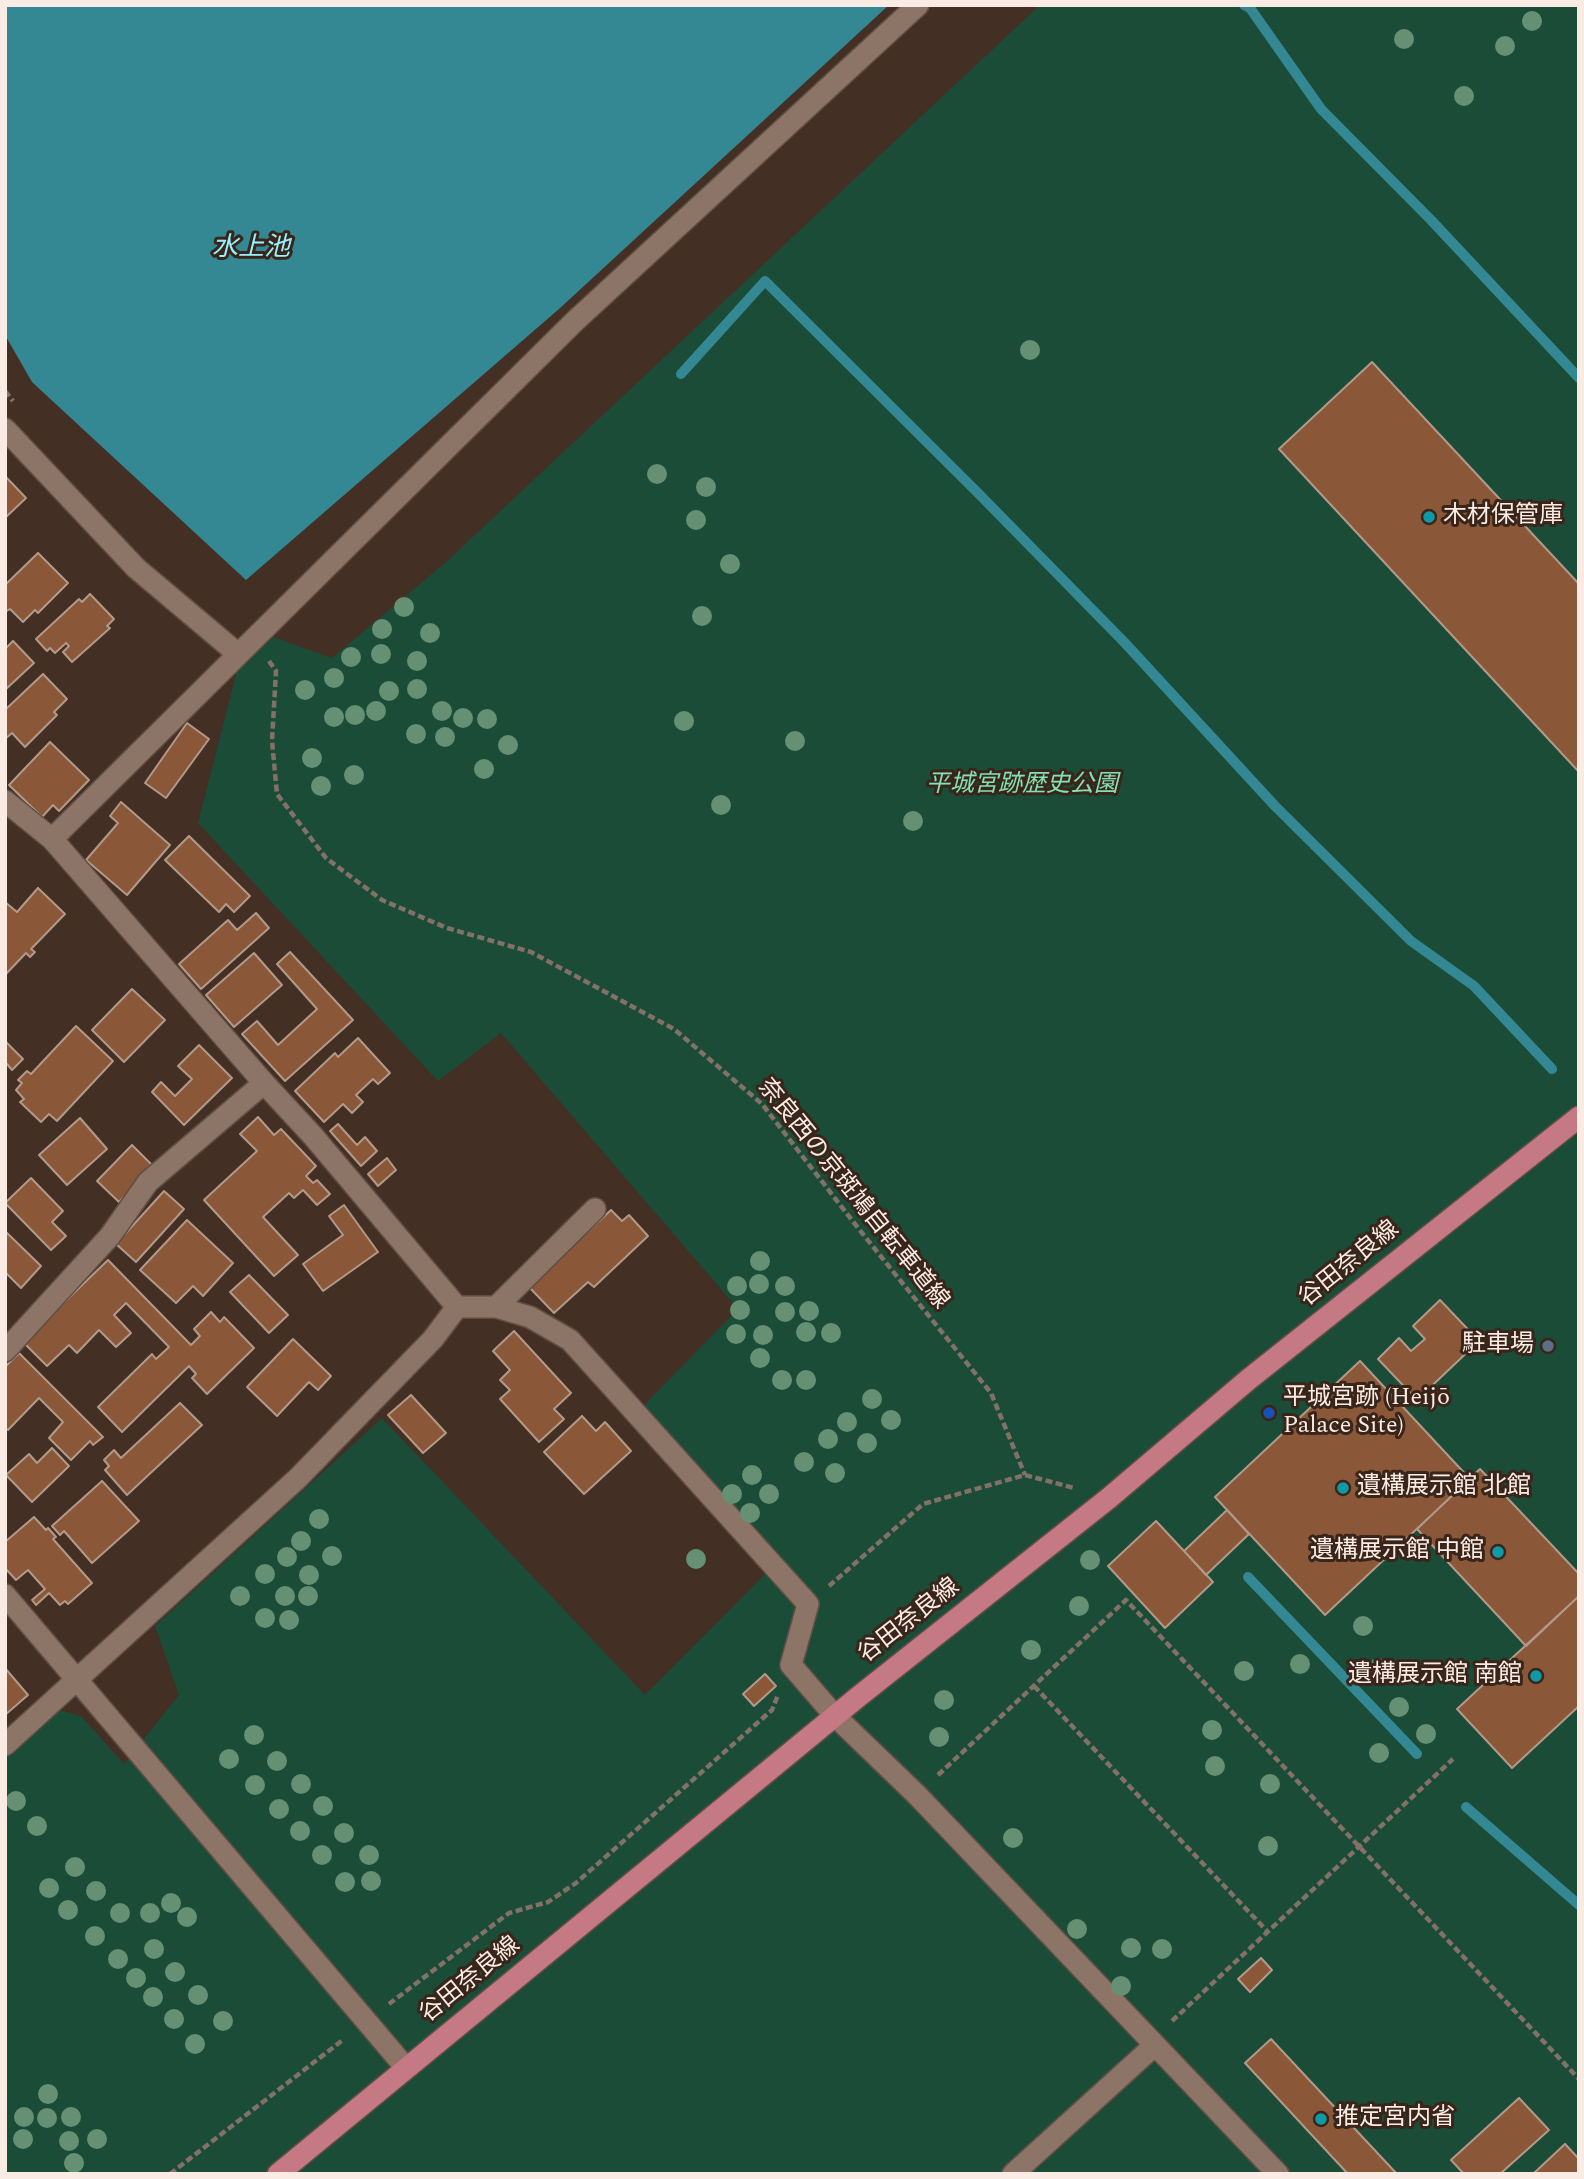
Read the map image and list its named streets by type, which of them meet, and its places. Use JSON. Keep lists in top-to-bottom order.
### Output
{
  "streets": {
    "main road": ["谷田奈良線"],
    "path": ["奈良西の京斑鳩自転車道線"]
  },
  "water": ["水上池"],
  "parks": ["平城宮跡歴史公園"],
  "places": [
    "木材保管庫",
    "駐車場",
    "平城宮跡 (Heijō Palace Site)",
    "遺構展示館 北館",
    "遺構展示館 中館",
    "遺構展示館 南館",
    "推定宮内省"
  ]
}
